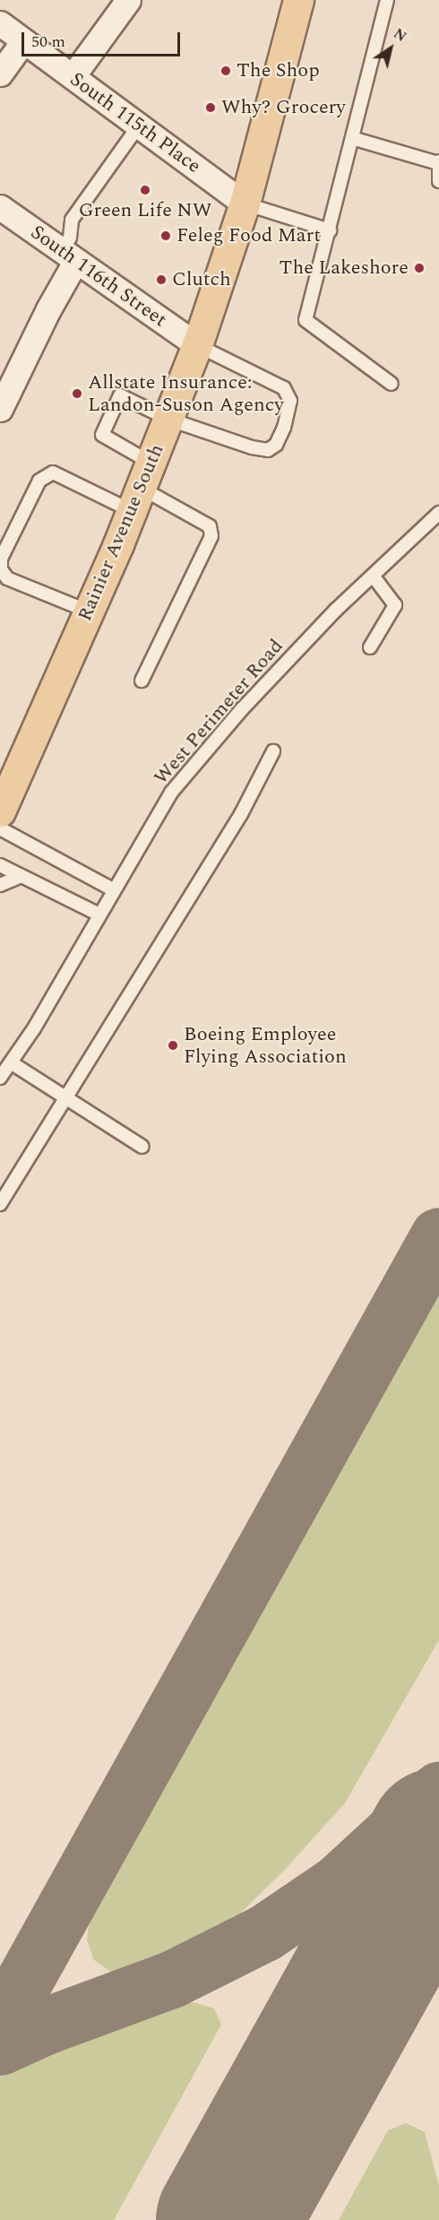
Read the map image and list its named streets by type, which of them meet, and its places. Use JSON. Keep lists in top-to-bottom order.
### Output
{
  "streets": {
    "main road": ["Rainier Avenue South"],
    "street": ["South 115th Place", "South 116th Street"],
    "lane": ["West Perimeter Road"]
  },
  "crossings": [
    ["South 115th Place", "Rainier Avenue South"],
    ["South 116th Street", "Rainier Avenue South"]
  ],
  "places": [
    "The Shop",
    "Why? Grocery",
    "Green Life NW",
    "Feleg Food Mart",
    "The Lakeshore",
    "Clutch",
    "Allstate Insurance: Landon-Suson Agency",
    "Boeing Employee Flying Association"
  ],
  "scale_bar": "50 m",
  "north": "top right"
}
